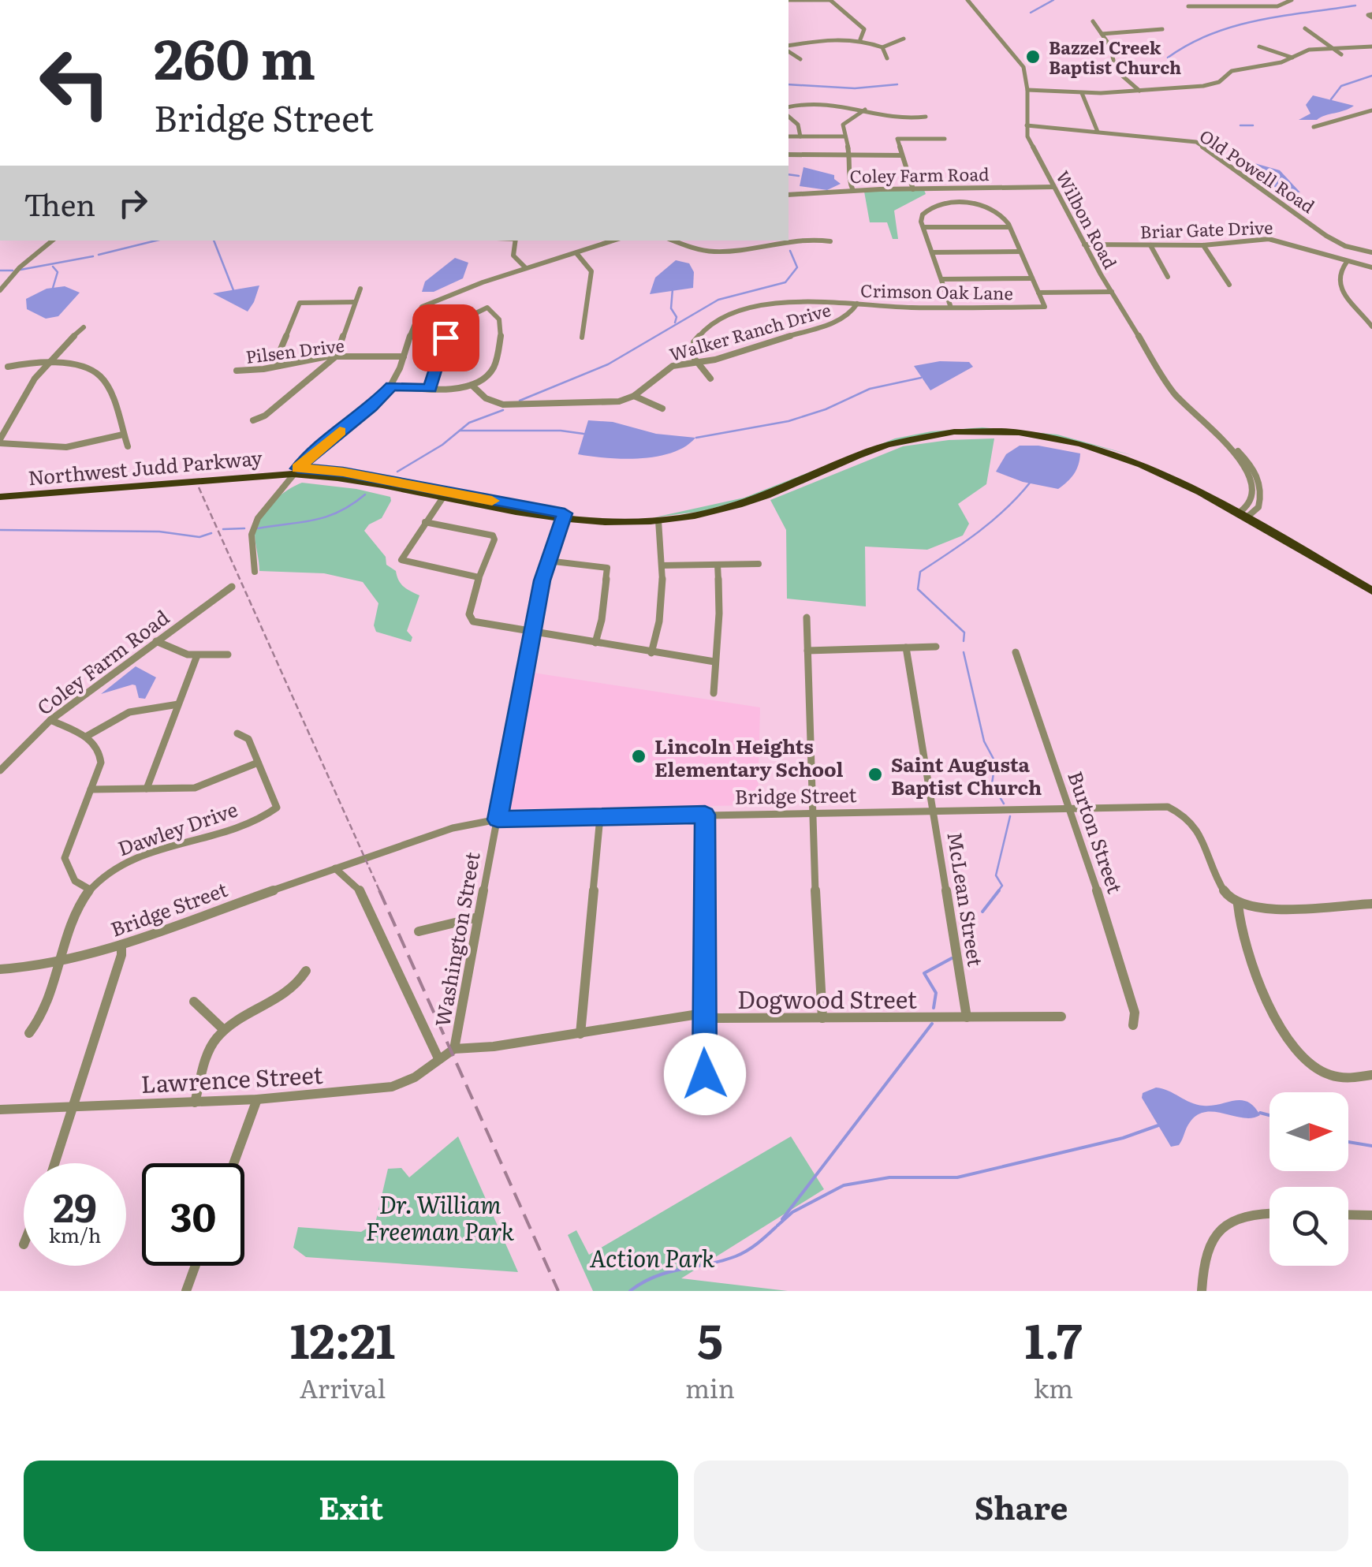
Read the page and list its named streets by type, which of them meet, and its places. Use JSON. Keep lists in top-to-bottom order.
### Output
{
  "streets": {
    "highway": ["Northwest Judd Parkway"],
    "street": [
      "Old Powell Road",
      "Coley Farm Road",
      "Wilbon Road",
      "Briar Gate Drive",
      "Crimson Oak Lane",
      "Walker Ranch Drive",
      "Pilsen Drive",
      "Bridge Street",
      "Dawley Drive",
      "Burton Street",
      "McLean Street",
      "Washington Street",
      "Dogwood Street",
      "Lawrence Street"
    ]
  },
  "crossings": [
    ["Old Powell Road", "Wilbon Road"],
    ["Coley Farm Road", "Wilbon Road"],
    ["Wilbon Road", "Briar Gate Drive"],
    ["Wilbon Road", "Northwest Judd Parkway"],
    ["Crimson Oak Lane", "Walker Ranch Drive"],
    ["Northwest Judd Parkway", "Washington Street"],
    ["Bridge Street", "Dawley Drive"],
    ["Bridge Street", "Burton Street"],
    ["Bridge Street", "McLean Street"],
    ["Bridge Street", "Washington Street"],
    ["McLean Street", "Dogwood Street"],
    ["Washington Street", "Dogwood Street"],
    ["Washington Street", "Lawrence Street"],
    ["Dogwood Street", "Lawrence Street"]
  ],
  "parks": ["Dr. William Freeman Park", "Action Park"],
  "places": ["Bazzel Creek Baptist Church", "Lincoln Heights Elementary School", "Saint Augusta Baptist Church"],
  "north": "right",
  "page": {
    "turn": ["260 m", "Bridge Street"],
    "then": "Then",
    "speed": "29 km/h",
    "limit": "30",
    "eta": [
      "12:21",
      "Arrival",
      "5",
      "min",
      "1.7",
      "km"
    ],
    "buttons": ["Exit", "Share"]
  }
}
